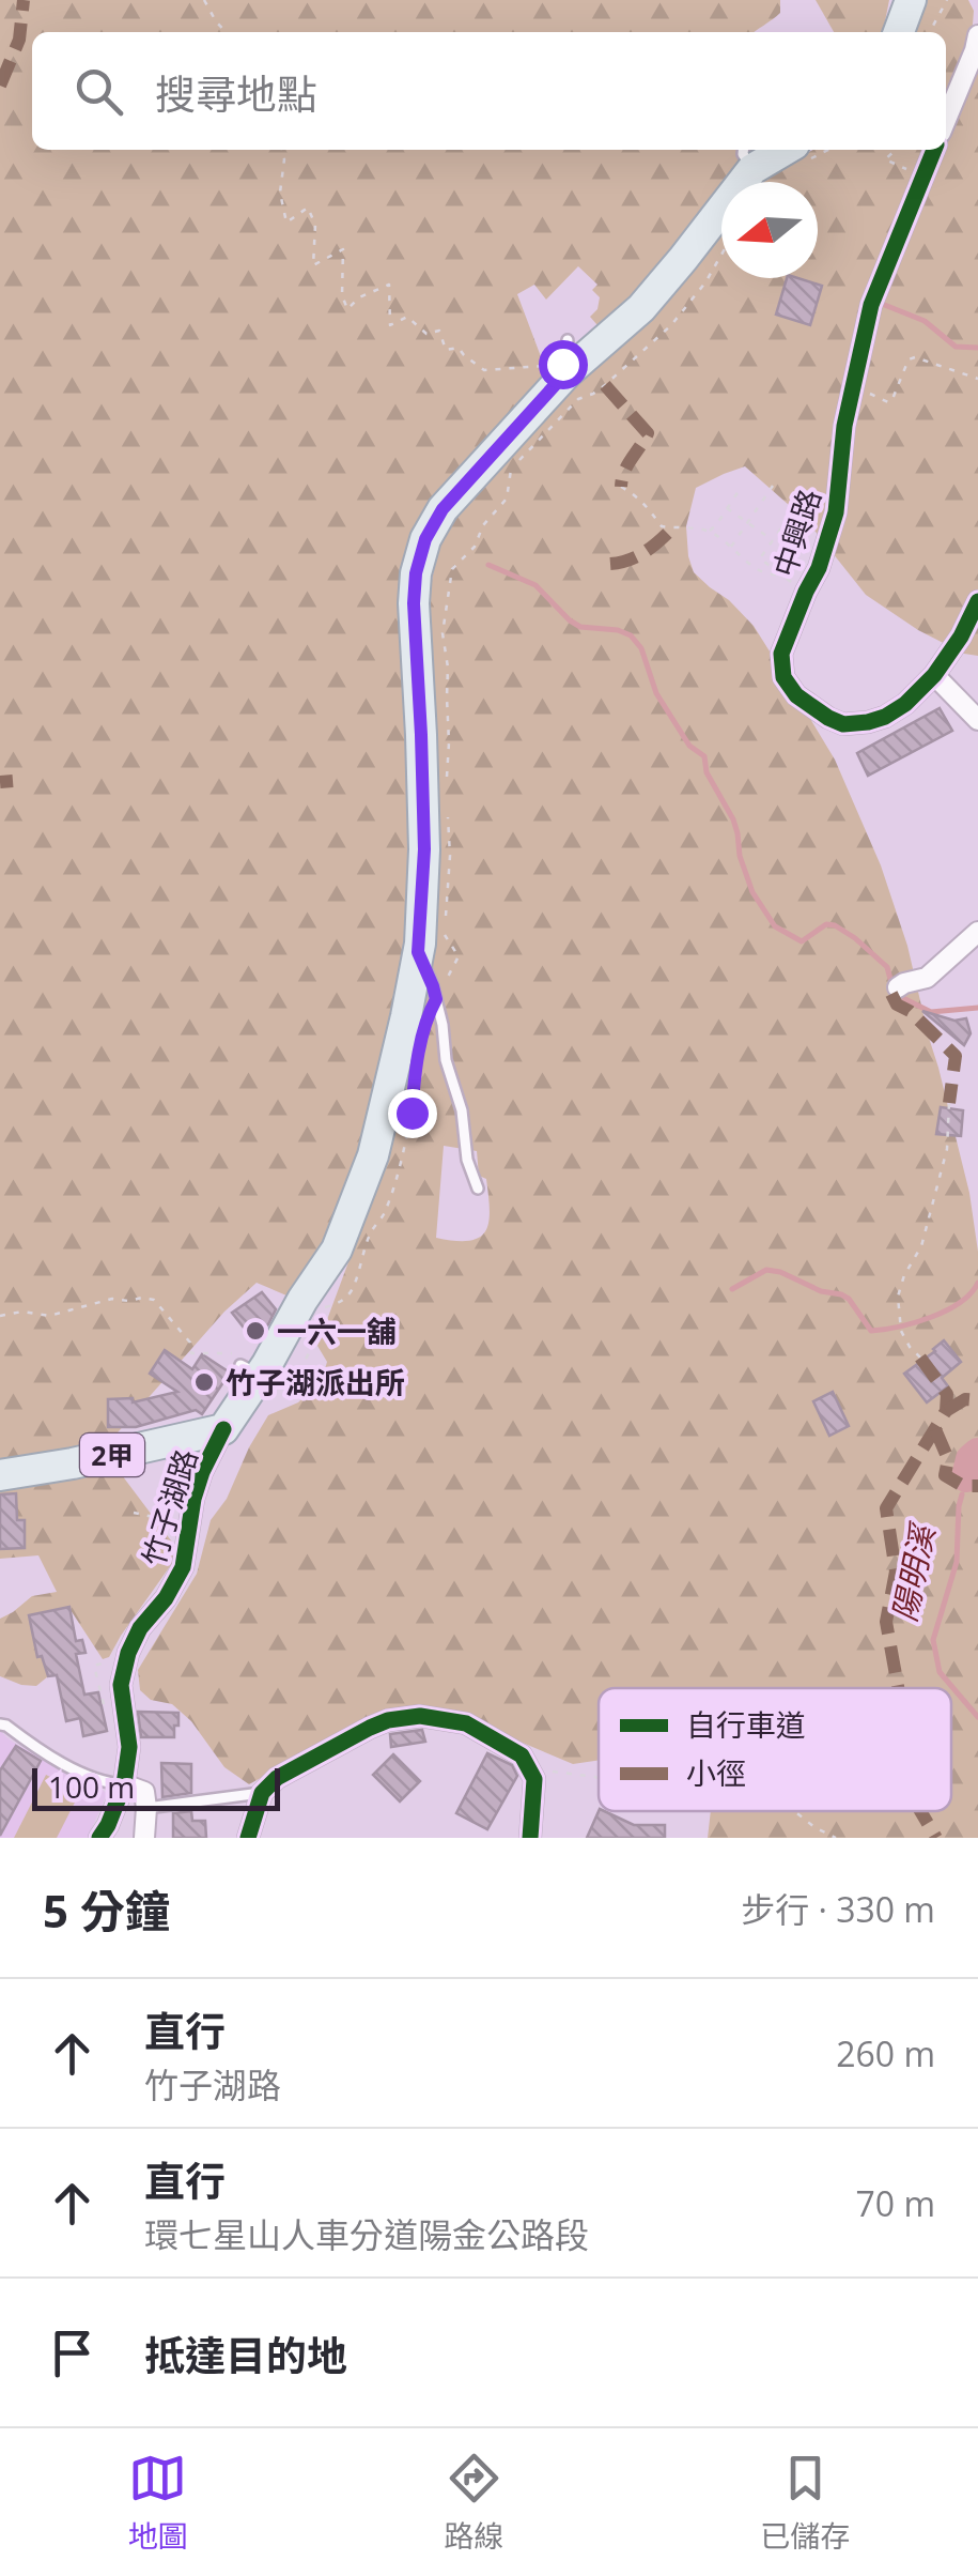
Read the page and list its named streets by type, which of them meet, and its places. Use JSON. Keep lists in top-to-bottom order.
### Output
{
  "streets": {
    "main road": ["2甲", "竹子湖路"],
    "street": ["中興路"]
  },
  "water": ["陽明溪"],
  "places": ["一六一舖", "竹子湖派出所"],
  "legend": ["自行車道", "小徑"],
  "scale_bar": "100 m",
  "north": "left",
  "page": {
    "search": "搜尋地點",
    "scale": "100 m",
    "heading": ["5 分鐘", "步行 · 330 m"],
    "list": [
      ["直行", "竹子湖路", "260 m"],
      ["直行", "環七星山人車分道陽金公路段", "70 m"],
      "抵達目的地"
    ],
    "nav": ["地圖", "路線", "已儲存"]
  }
}
